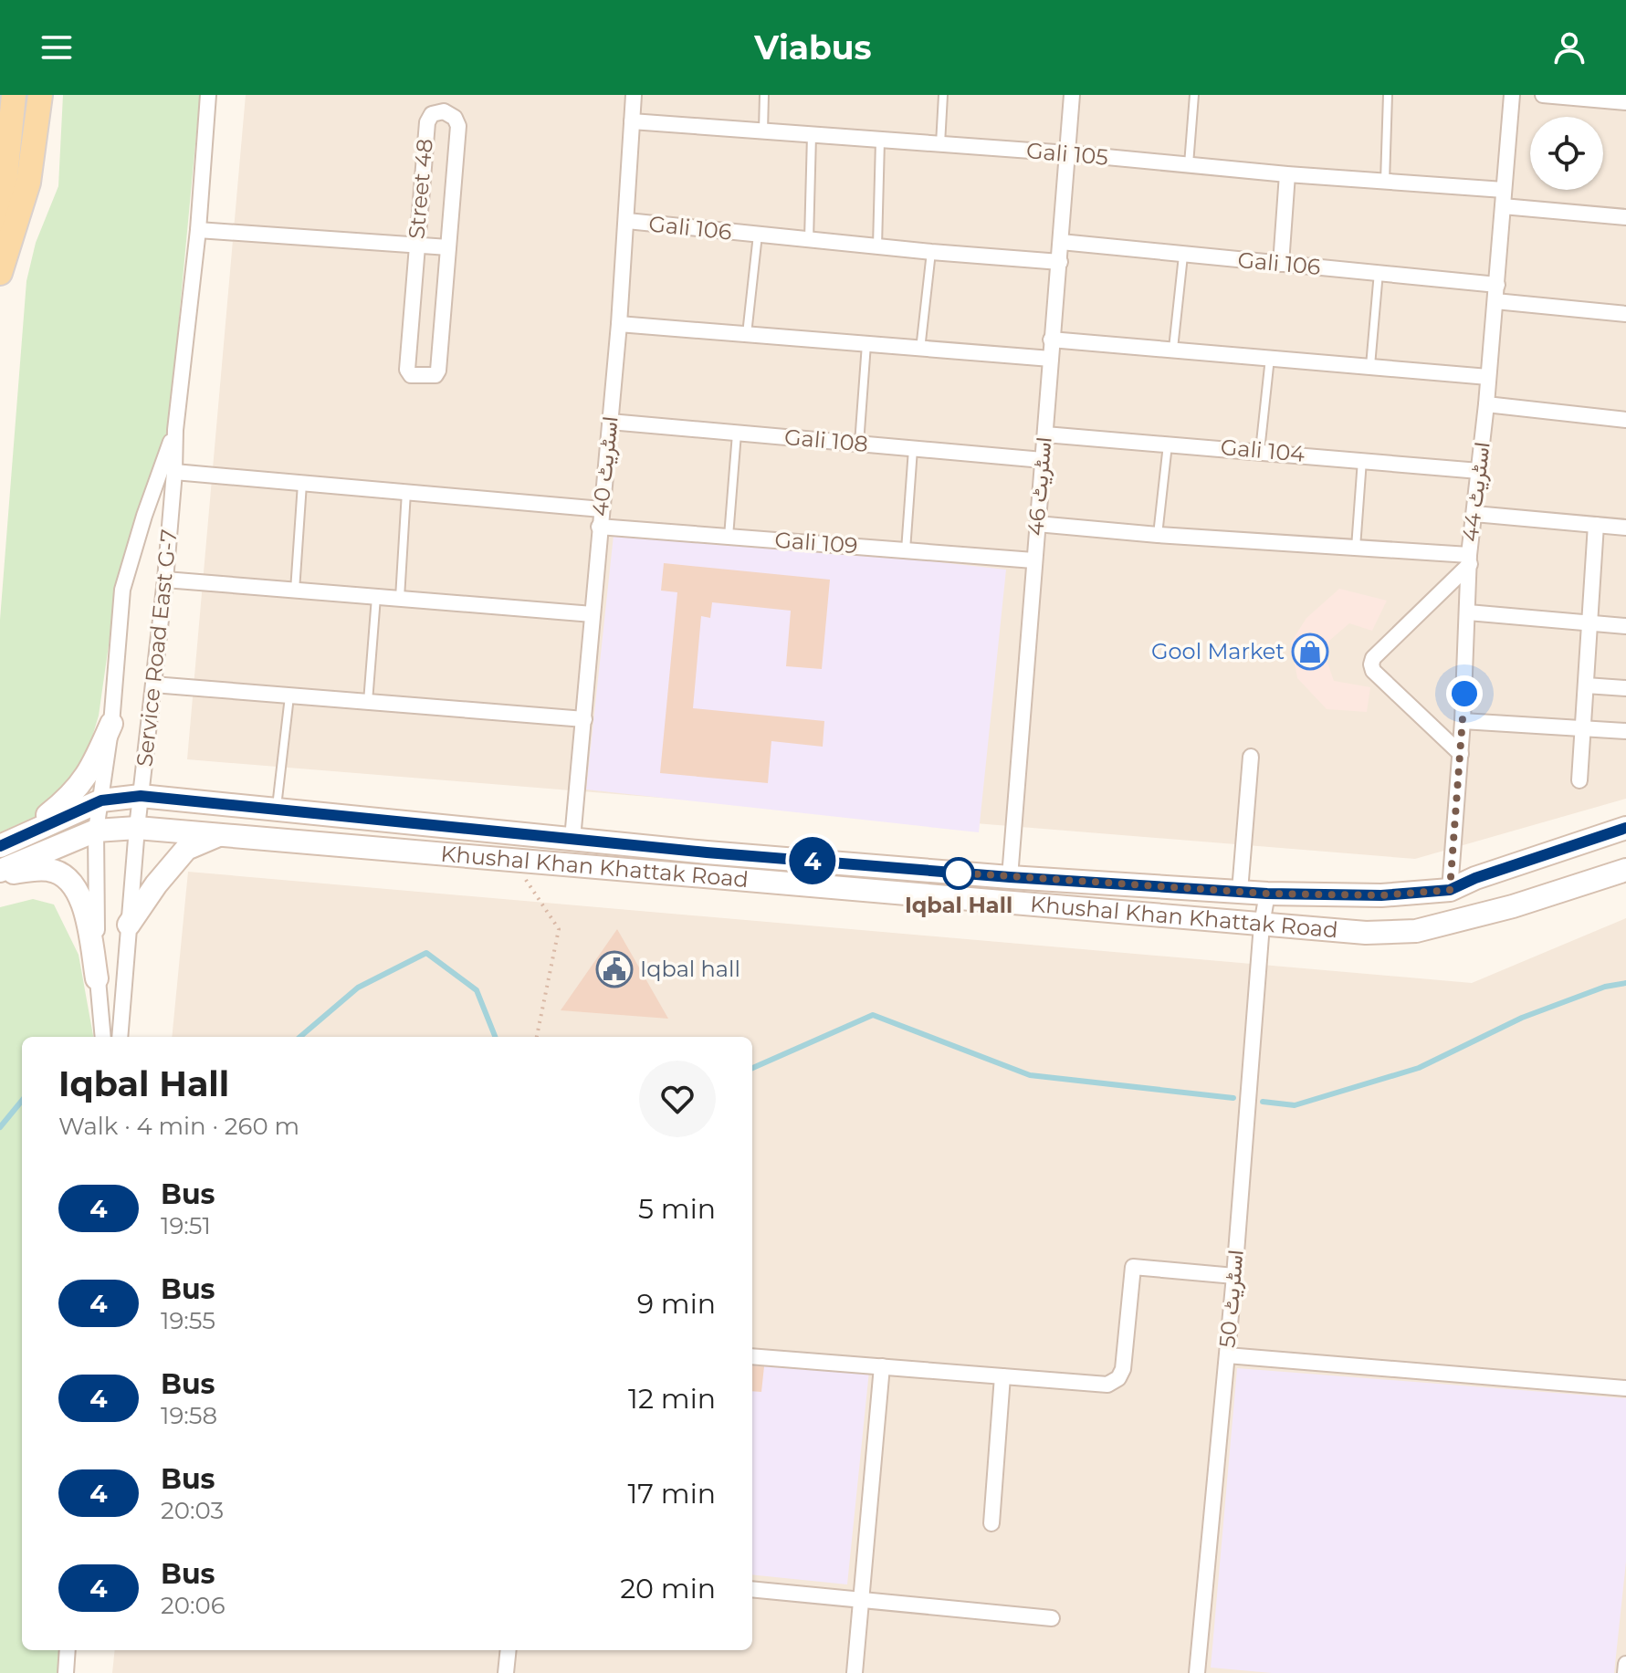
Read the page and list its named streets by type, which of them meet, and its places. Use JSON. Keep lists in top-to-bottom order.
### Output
{
  "streets": {
    "street": [
      "Gali 105",
      "Street 48",
      "Gali 106",
      "Gali 108",
      "Gali 104",
      "اسٹریٹ 40",
      "اسٹریٹ 46",
      "اسٹریٹ 44",
      "Gali 109",
      "Service Road East G-7",
      "Khushal Khan Khattak Road",
      "اسٹریٹ 50"
    ]
  },
  "crossings": [
    ["Gali 105", "اسٹریٹ 40"],
    ["Gali 105", "اسٹریٹ 46"],
    ["Gali 105", "اسٹریٹ 44"],
    ["Gali 106", "اسٹریٹ 40"],
    ["Gali 106", "اسٹریٹ 46"],
    ["Gali 106", "اسٹریٹ 44"],
    ["Gali 108", "اسٹریٹ 40"],
    ["Gali 108", "اسٹریٹ 46"],
    ["Gali 104", "اسٹریٹ 46"],
    ["Gali 104", "اسٹریٹ 44"],
    ["اسٹریٹ 40", "Gali 109"],
    ["اسٹریٹ 40", "Khushal Khan Khattak Road"],
    ["اسٹریٹ 46", "Gali 109"],
    ["اسٹریٹ 46", "Khushal Khan Khattak Road"],
    ["اسٹریٹ 44", "Khushal Khan Khattak Road"],
    ["Service Road East G-7", "Khushal Khan Khattak Road"],
    ["Khushal Khan Khattak Road", "اسٹریٹ 50"]
  ],
  "places": {
    "shop": ["Gool Market"],
    "other": ["Iqbal Hall"],
    "public building": ["Iqbal hall"]
  },
  "lines": ["bus line 4"],
  "page": {
    "header": "Viabus",
    "on_map": "4",
    "heading": ["Iqbal Hall", "Walk · 4 min · 260 m"],
    "list": [
      {
        "mark": "4",
        "name": "Bus",
        "note": "19:51",
        "value": "5 min"
      },
      {
        "mark": "4",
        "name": "Bus",
        "note": "19:55",
        "value": "9 min"
      },
      {
        "mark": "4",
        "name": "Bus",
        "note": "19:58",
        "value": "12 min"
      },
      {
        "mark": "4",
        "name": "Bus",
        "note": "20:03",
        "value": "17 min"
      },
      {
        "mark": "4",
        "name": "Bus",
        "note": "20:06",
        "value": "20 min"
      }
    ]
  }
}
